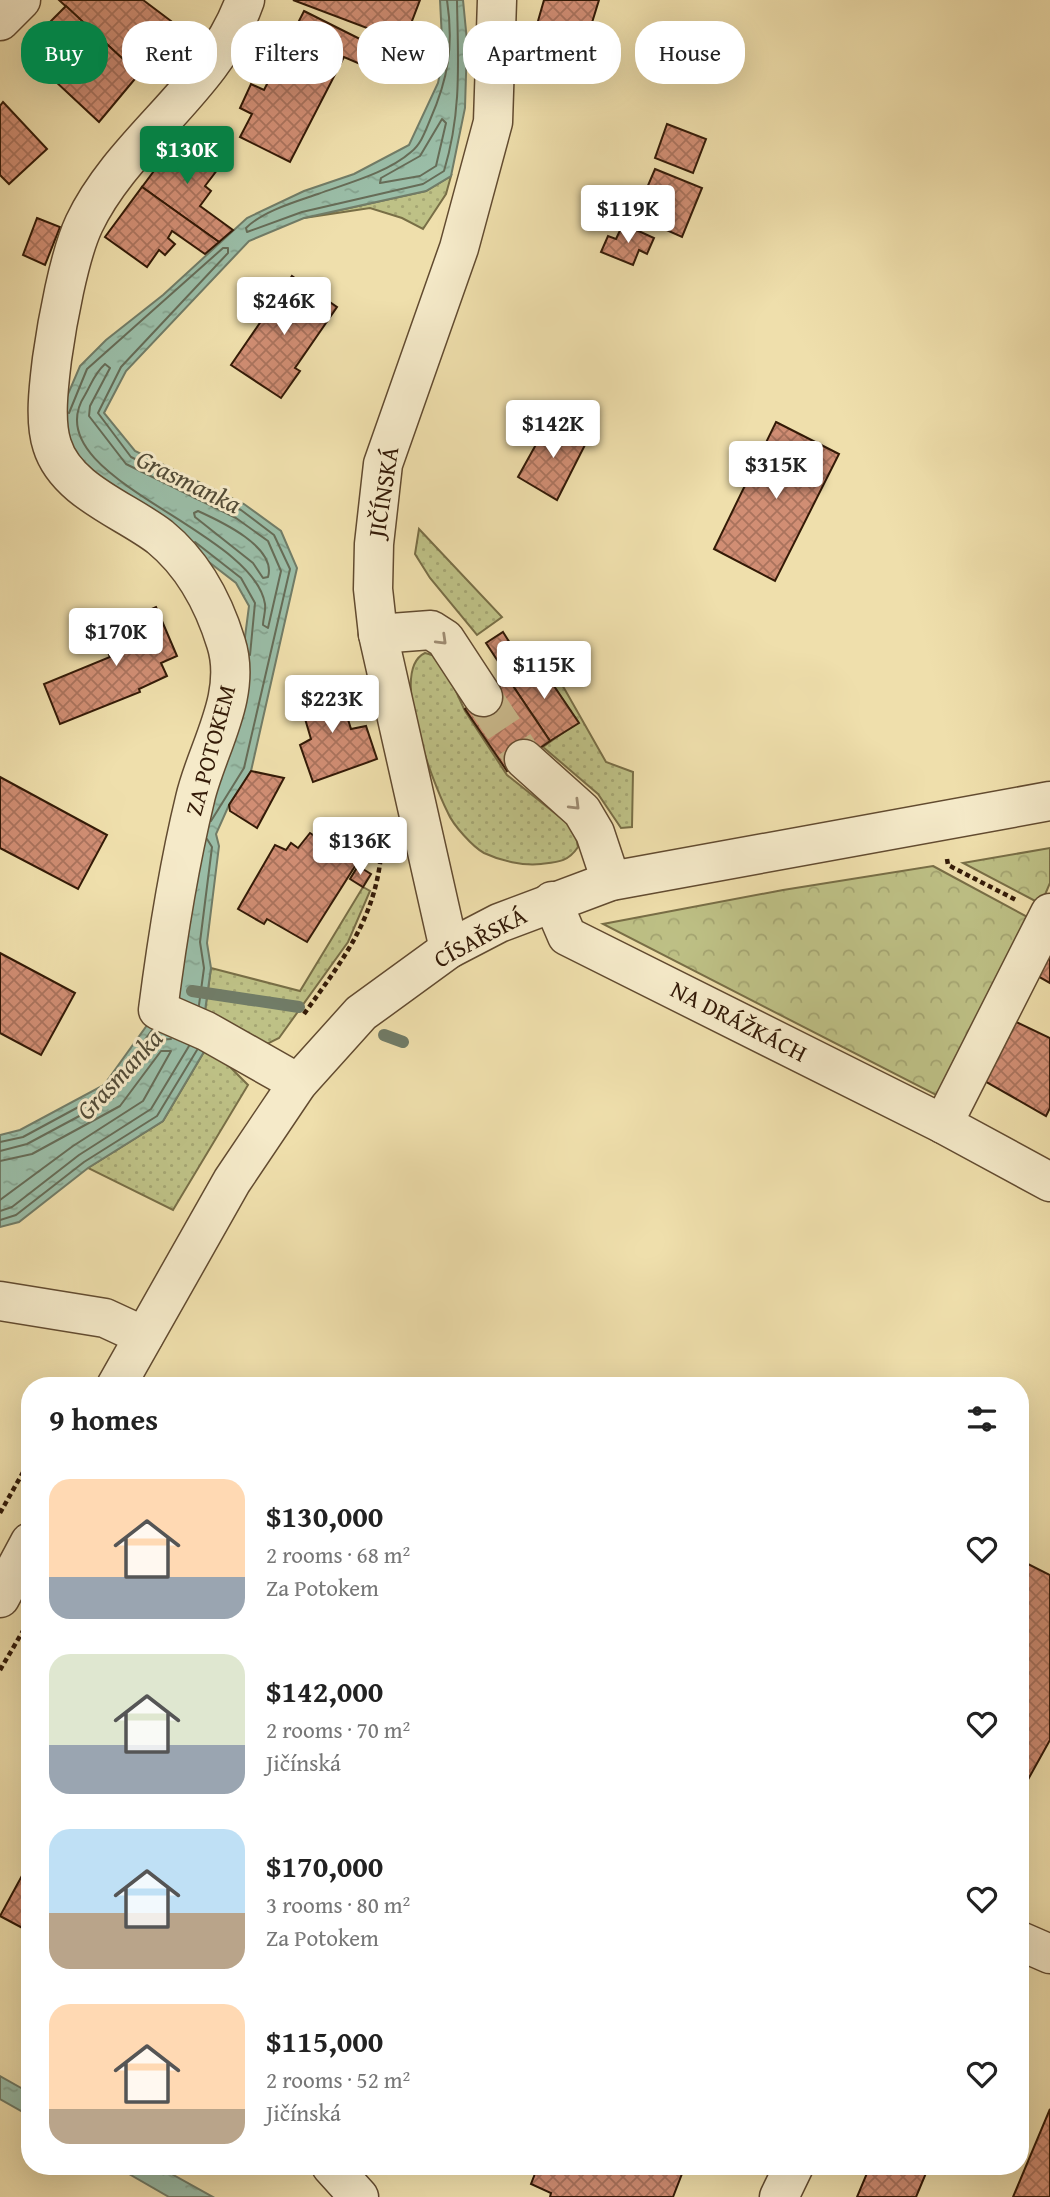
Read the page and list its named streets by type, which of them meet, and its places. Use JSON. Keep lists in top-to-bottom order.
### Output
{
  "streets": {
    "street": [
      "JIČÍNSKÁ",
      "ZA POTOKEM",
      "CÍSAŘSKÁ",
      "NA DRÁŽKÁCH"
    ]
  },
  "crossings": [
    ["JIČÍNSKÁ", "CÍSAŘSKÁ"],
    ["ZA POTOKEM", "CÍSAŘSKÁ"],
    ["CÍSAŘSKÁ", "NA DRÁŽKÁCH"]
  ],
  "water": ["Grasmanka"],
  "page": {
    "chip": [
      "Buy",
      "Rent",
      "Filters",
      "New",
      "Apartment",
      "House"
    ],
    "price": [
      "$130K",
      "$119K",
      "$246K",
      "$142K",
      "$315K",
      "$170K",
      "$115K",
      "$223K",
      "$136K"
    ],
    "heading": "9 homes",
    "list": [
      {
        "name": "$130,000",
        "note": "2 rooms · 68 m² · Za Potokem"
      },
      {
        "name": "$142,000",
        "note": "2 rooms · 70 m² · Jičínská"
      },
      {
        "name": "$170,000",
        "note": "3 rooms · 80 m² · Za Potokem"
      },
      {
        "name": "$115,000",
        "note": "2 rooms · 52 m² · Jičínská"
      }
    ]
  }
}
